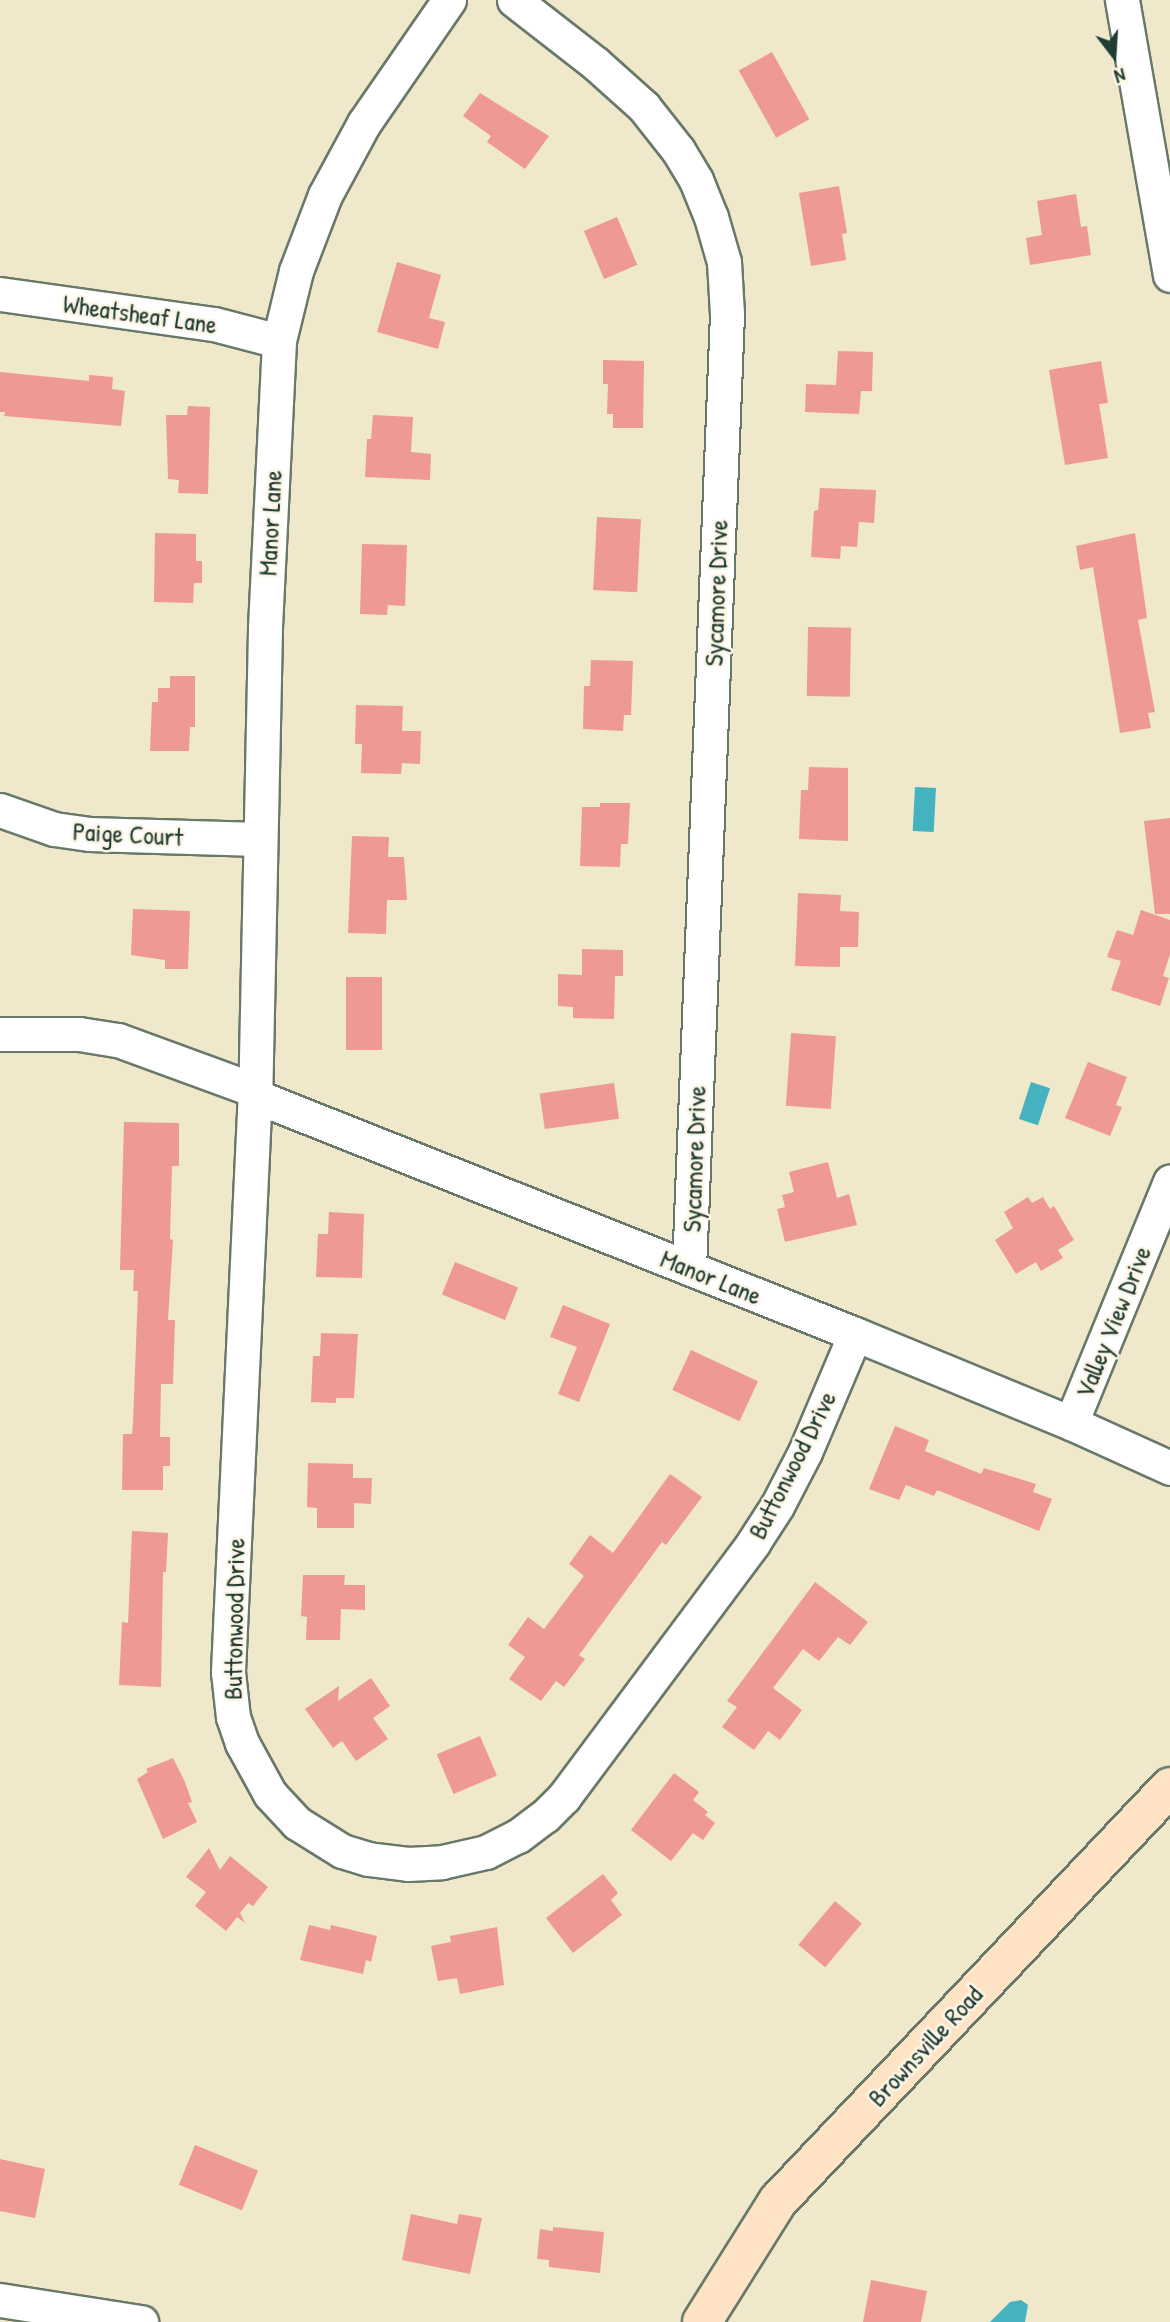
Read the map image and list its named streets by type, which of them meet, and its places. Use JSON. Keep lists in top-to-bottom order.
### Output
{
  "streets": {
    "street": [
      "Wheatsheaf Lane",
      "Manor Lane",
      "Sycamore Drive",
      "Paige Court",
      "Valley View Drive",
      "Buttonwood Drive",
      "Brownsville Road"
    ]
  },
  "crossings": [
    ["Wheatsheaf Lane", "Manor Lane"],
    ["Manor Lane", "Sycamore Drive"],
    ["Manor Lane", "Paige Court"],
    ["Manor Lane", "Valley View Drive"],
    ["Manor Lane", "Buttonwood Drive"]
  ],
  "north": "bottom"
}
